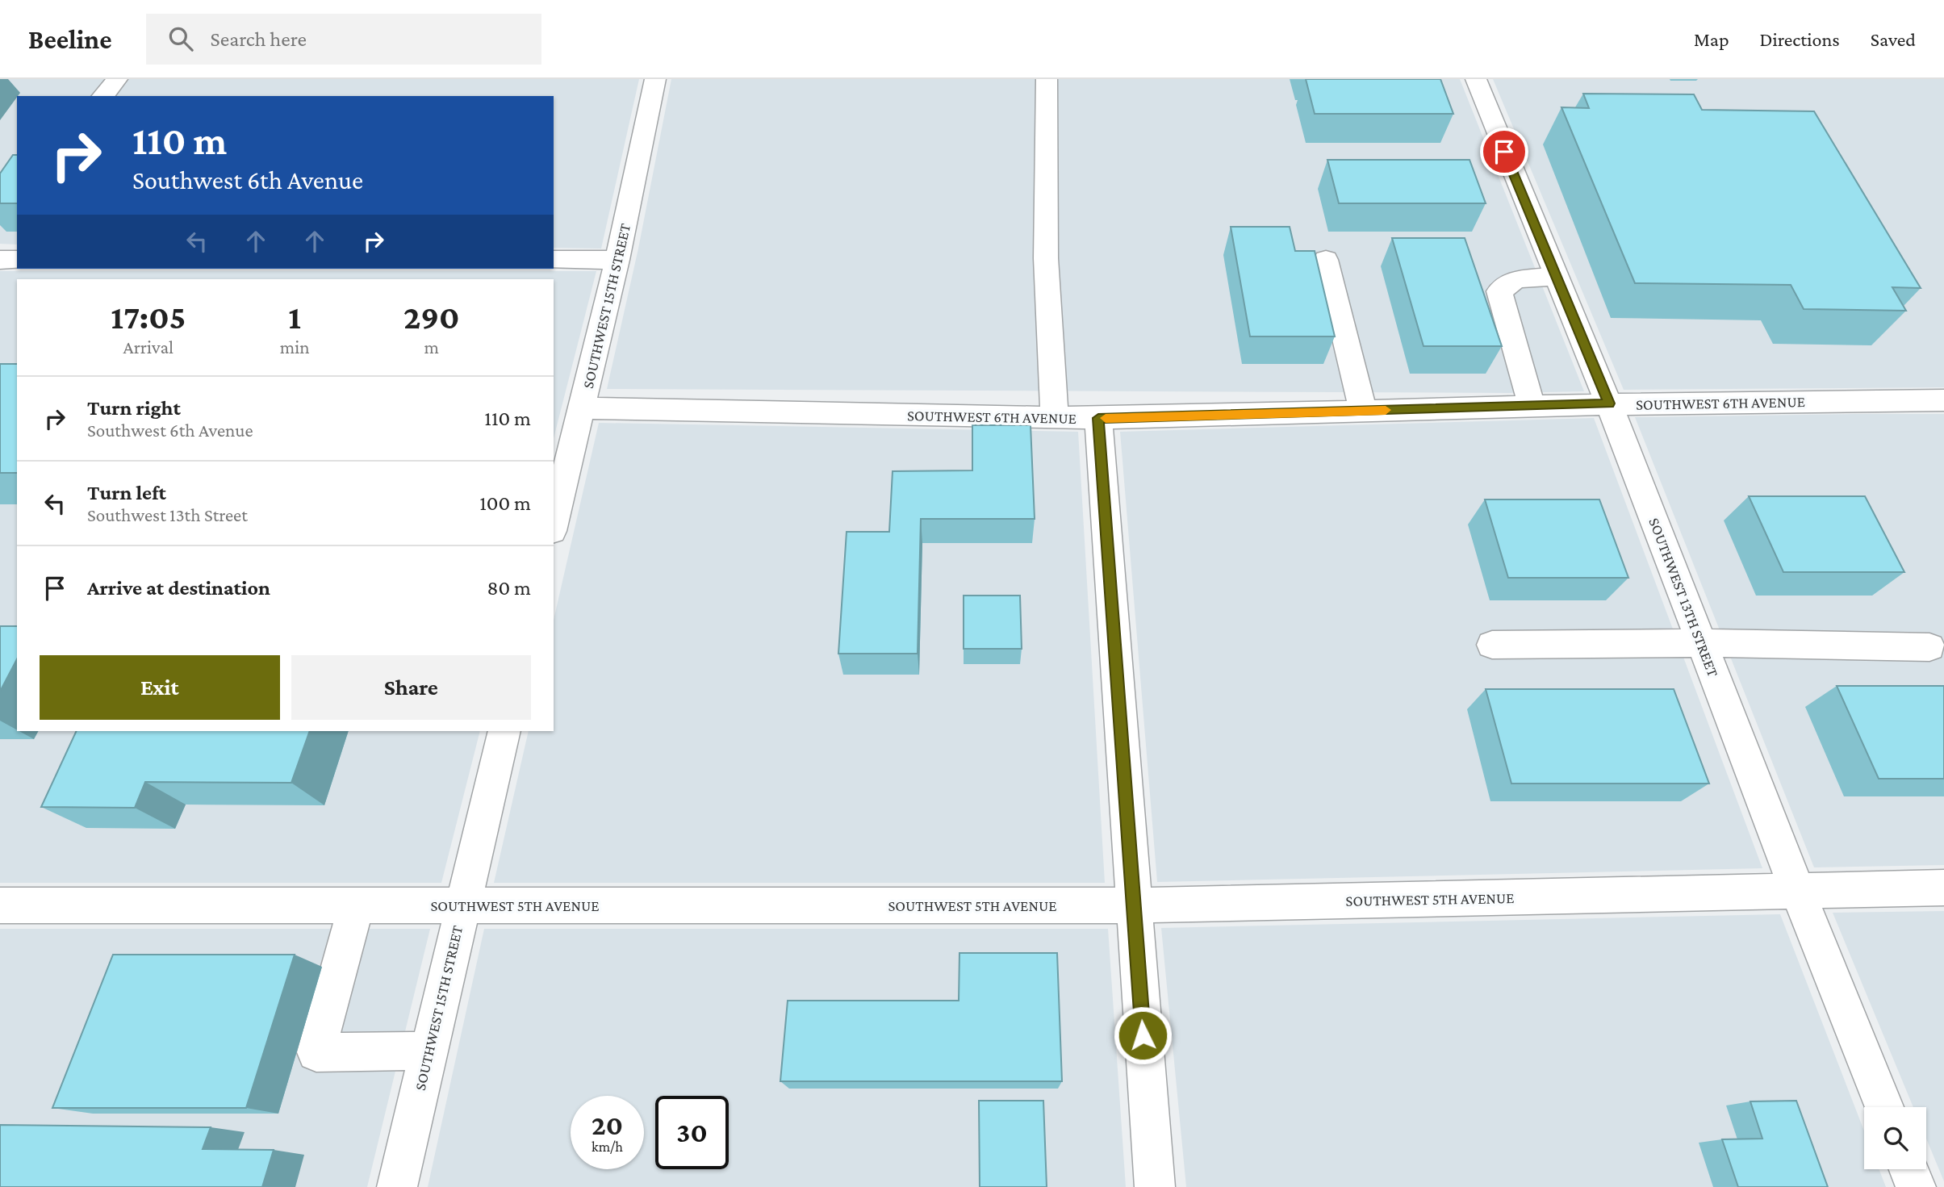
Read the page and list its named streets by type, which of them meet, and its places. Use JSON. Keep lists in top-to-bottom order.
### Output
{
  "streets": {
    "street": [
      "SOUTHWEST 15TH STREET",
      "SOUTHWEST 6TH AVENUE",
      "SOUTHWEST 13TH STREET",
      "SOUTHWEST 5TH AVENUE"
    ]
  },
  "crossings": [
    ["SOUTHWEST 15TH STREET", "SOUTHWEST 6TH AVENUE"],
    ["SOUTHWEST 15TH STREET", "SOUTHWEST 5TH AVENUE"],
    ["SOUTHWEST 6TH AVENUE", "SOUTHWEST 13TH STREET"],
    ["SOUTHWEST 13TH STREET", "SOUTHWEST 5TH AVENUE"]
  ],
  "page": {
    "header": "Beeline",
    "search": "Search here",
    "nav": ["Map", "Directions", "Saved"],
    "turn": ["110 m", "Southwest 6th Avenue"],
    "eta": [
      "17:05",
      "Arrival",
      "1",
      "min",
      "290",
      "m"
    ],
    "list": [
      {
        "name": "Turn right",
        "note": "Southwest 6th Avenue",
        "value": "110 m"
      },
      {
        "name": "Turn left",
        "note": "Southwest 13th Street",
        "value": "100 m"
      },
      {
        "name": "Arrive at destination",
        "value": "80 m"
      }
    ],
    "buttons": ["Exit", "Share"],
    "speed": "20 km/h",
    "limit": "30"
  }
}
